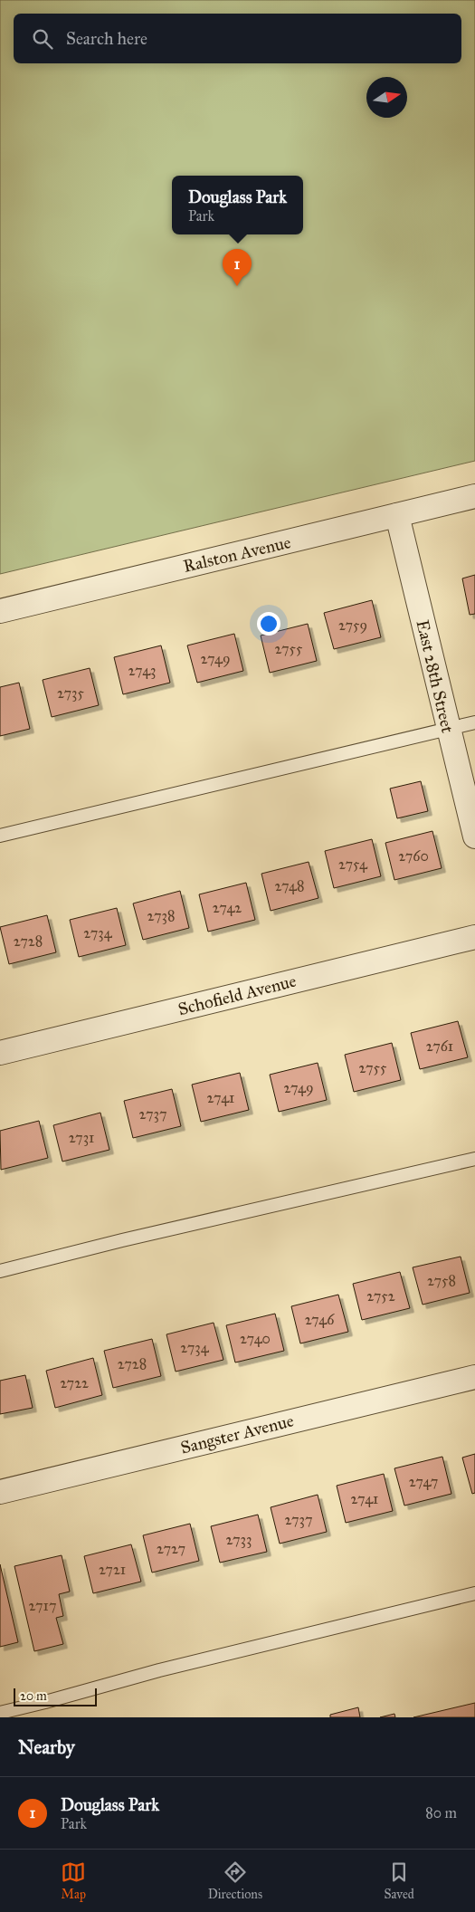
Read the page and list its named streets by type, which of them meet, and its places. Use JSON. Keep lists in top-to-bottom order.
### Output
{
  "streets": {
    "street": [
      "Ralston Avenue",
      "East 28th Street",
      "Schofield Avenue",
      "Sangster Avenue"
    ]
  },
  "crossings": [
    ["Ralston Avenue", "East 28th Street"]
  ],
  "house_numbers": [
    "2759",
    "2755",
    "2749",
    "2743",
    "2735",
    "2760",
    "2754",
    "2748",
    "2742",
    "2738",
    "2734",
    "2728",
    "2761",
    "2755",
    "2749",
    "2741",
    "2737",
    "2731",
    "2758",
    "2752",
    "2746",
    "2740",
    "2734",
    "2728",
    "2722",
    "2747",
    "2741",
    "2737",
    "2733",
    "2727",
    "2721",
    "2717"
  ],
  "scale_bar": "20 m",
  "north": "right",
  "page": {
    "search": "Search here",
    "popup": ["Douglass Park", "Park"],
    "pins": "1",
    "scale": "20 m",
    "heading": "Nearby",
    "list": [
      {
        "mark": "1",
        "name": "Douglass Park",
        "note": "Park",
        "value": "80 m"
      }
    ],
    "nav": ["Map", "Directions", "Saved"]
  }
}
